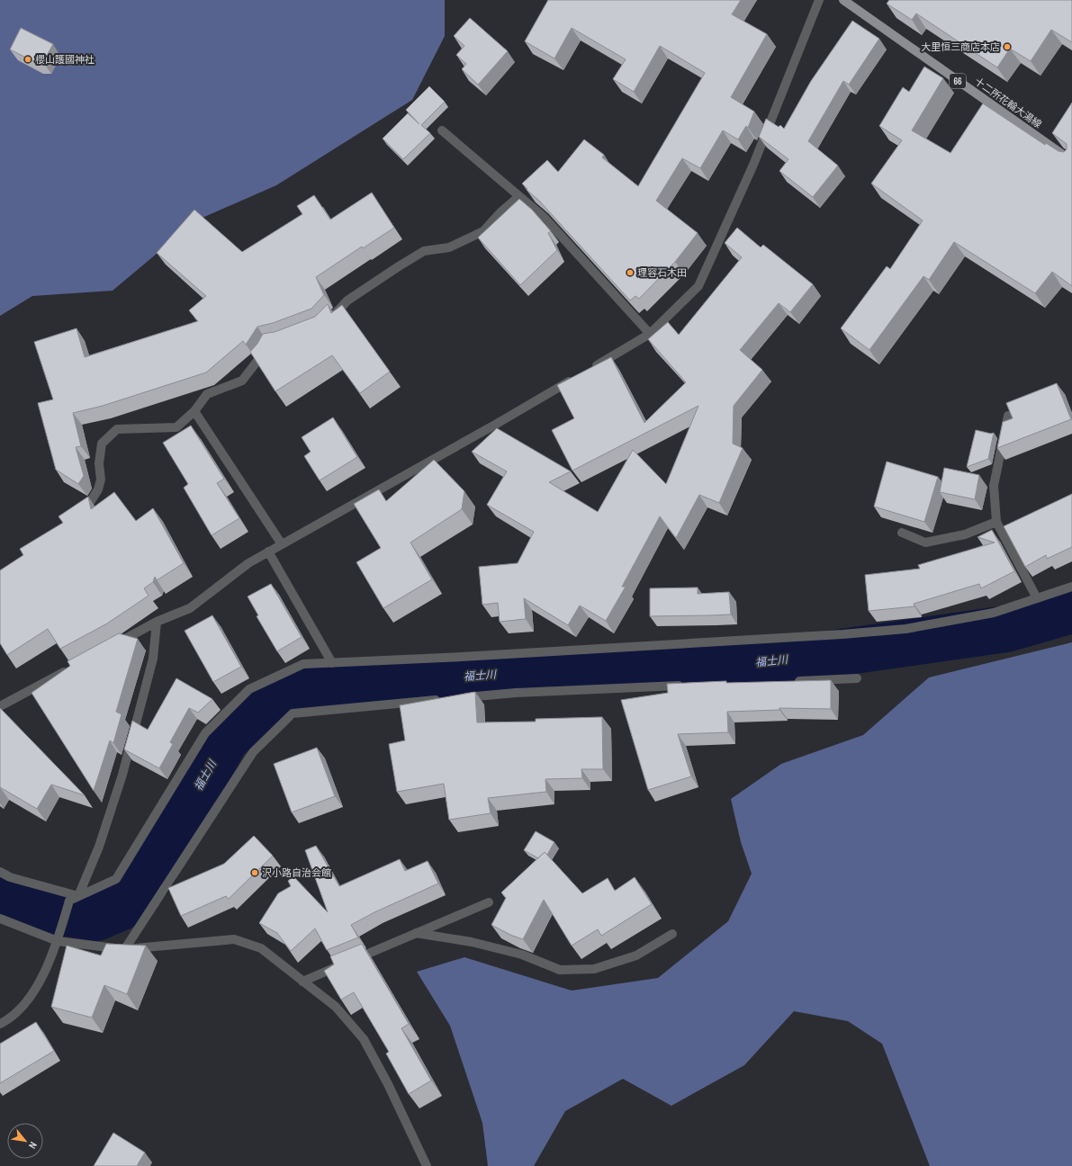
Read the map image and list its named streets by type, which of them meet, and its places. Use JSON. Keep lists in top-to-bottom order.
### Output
{
  "streets": {
    "main road": ["66", "十二所花輪大湯線"]
  },
  "water": ["福士川"],
  "places": [
    "大里恒三商店本店",
    "櫻山護國神社",
    "理容石木田",
    "沢小路自治会館"
  ],
  "north": "bottom right"
}
